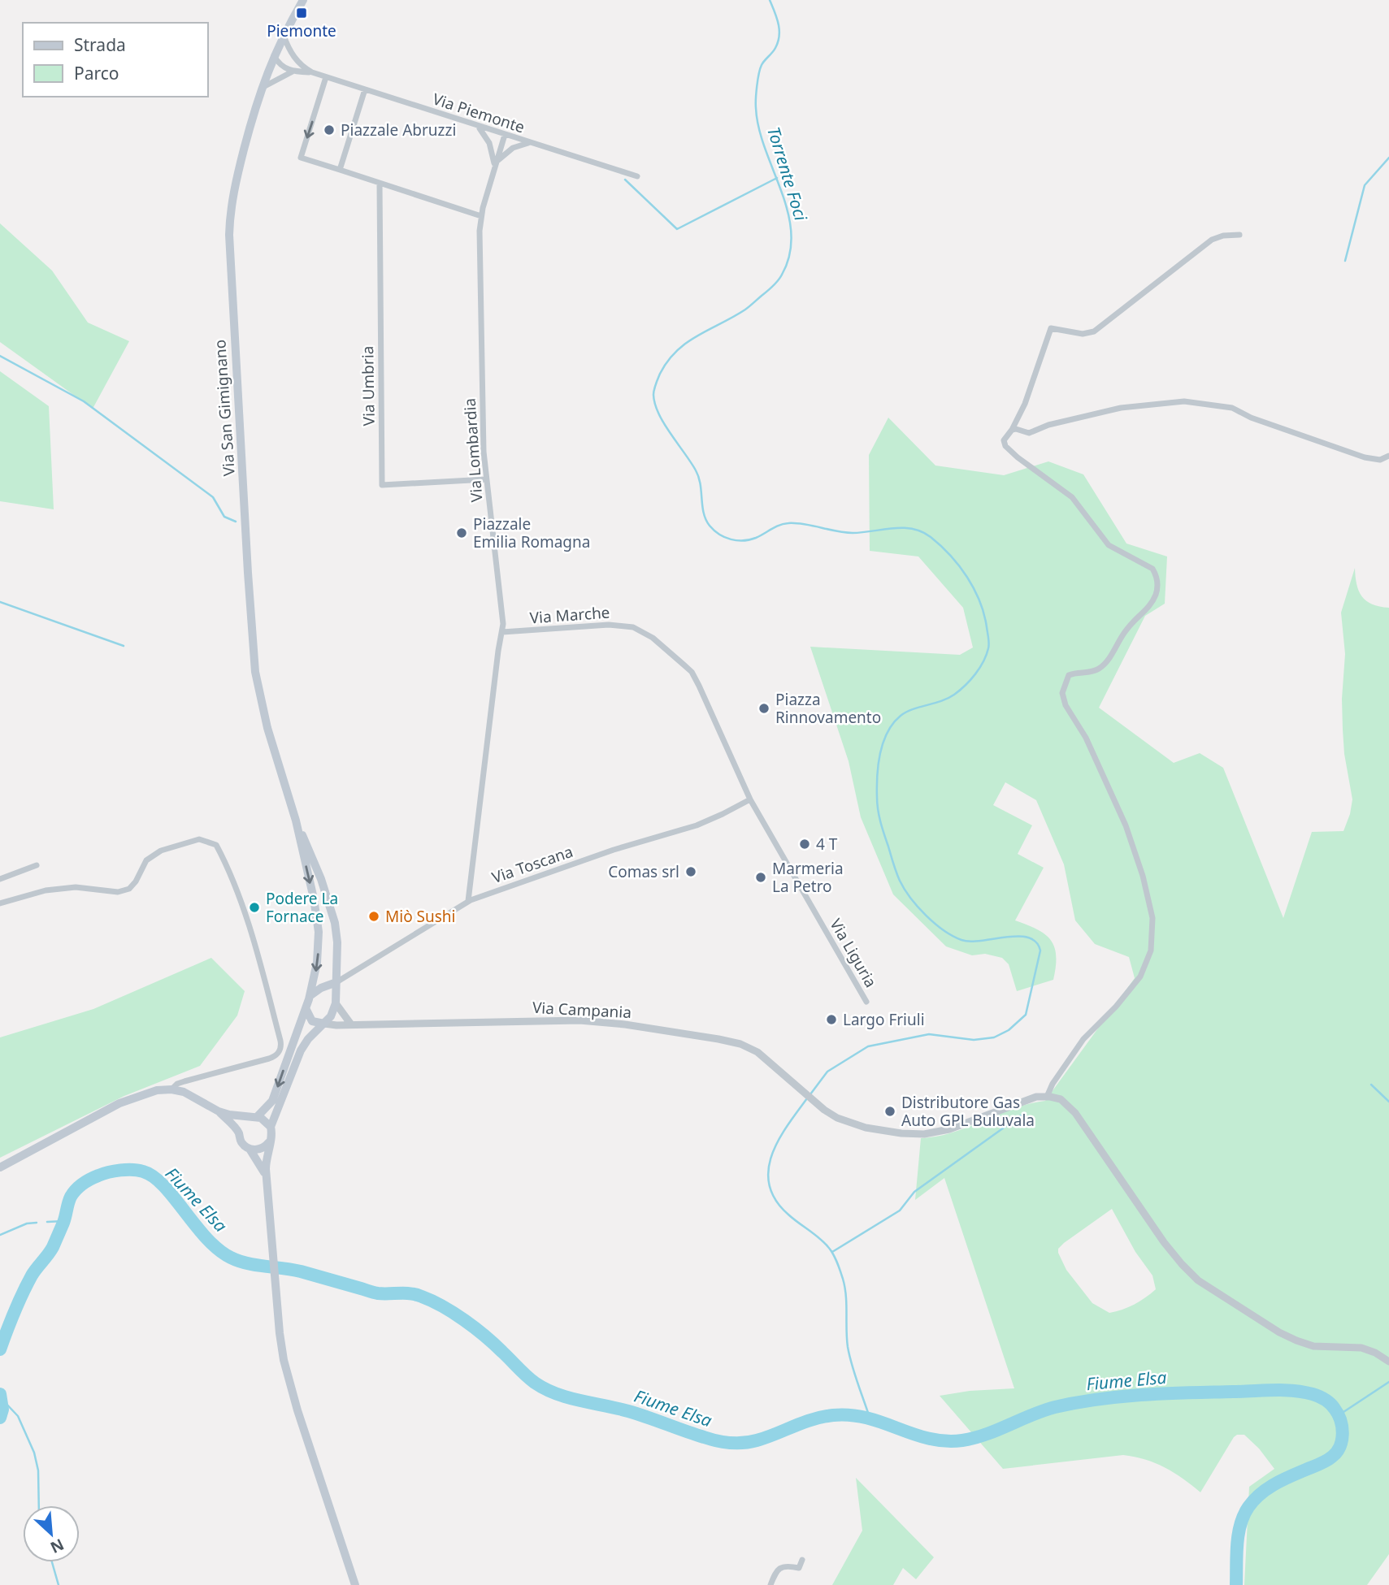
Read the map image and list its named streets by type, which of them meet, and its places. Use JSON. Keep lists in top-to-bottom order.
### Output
{
  "streets": {
    "main road": ["Via San Gimignano"],
    "street": [
      "Via Piemonte",
      "Via Umbria",
      "Via Lombardia",
      "Via Marche",
      "Via Toscana",
      "Via Liguria",
      "Via Campania"
    ]
  },
  "crossings": [
    ["Via Piemonte", "Via San Gimignano"],
    ["Via Piemonte", "Via Lombardia"],
    ["Via Umbria", "Via Lombardia"],
    ["Via San Gimignano", "Via Toscana"],
    ["Via San Gimignano", "Via Campania"],
    ["Via Lombardia", "Via Marche"],
    ["Via Lombardia", "Via Toscana"],
    ["Via Marche", "Via Toscana"],
    ["Via Marche", "Via Liguria"],
    ["Via Toscana", "Via Liguria"]
  ],
  "water": ["Torrente Foci", "Fiume Elsa"],
  "places": {
    "transit": ["Piemonte"],
    "other": [
      "Piazzale Abruzzi",
      "Piazzale Emilia Romagna",
      "Piazza Rinnovamento",
      "4 T",
      "Comas srl",
      "Marmeria La Petro",
      "Podere La Fornace",
      "Miò Sushi",
      "Largo Friuli",
      "Distributore Gas Auto GPL Buluvala"
    ]
  },
  "legend": ["Strada", "Parco"],
  "north": "bottom right"
}
